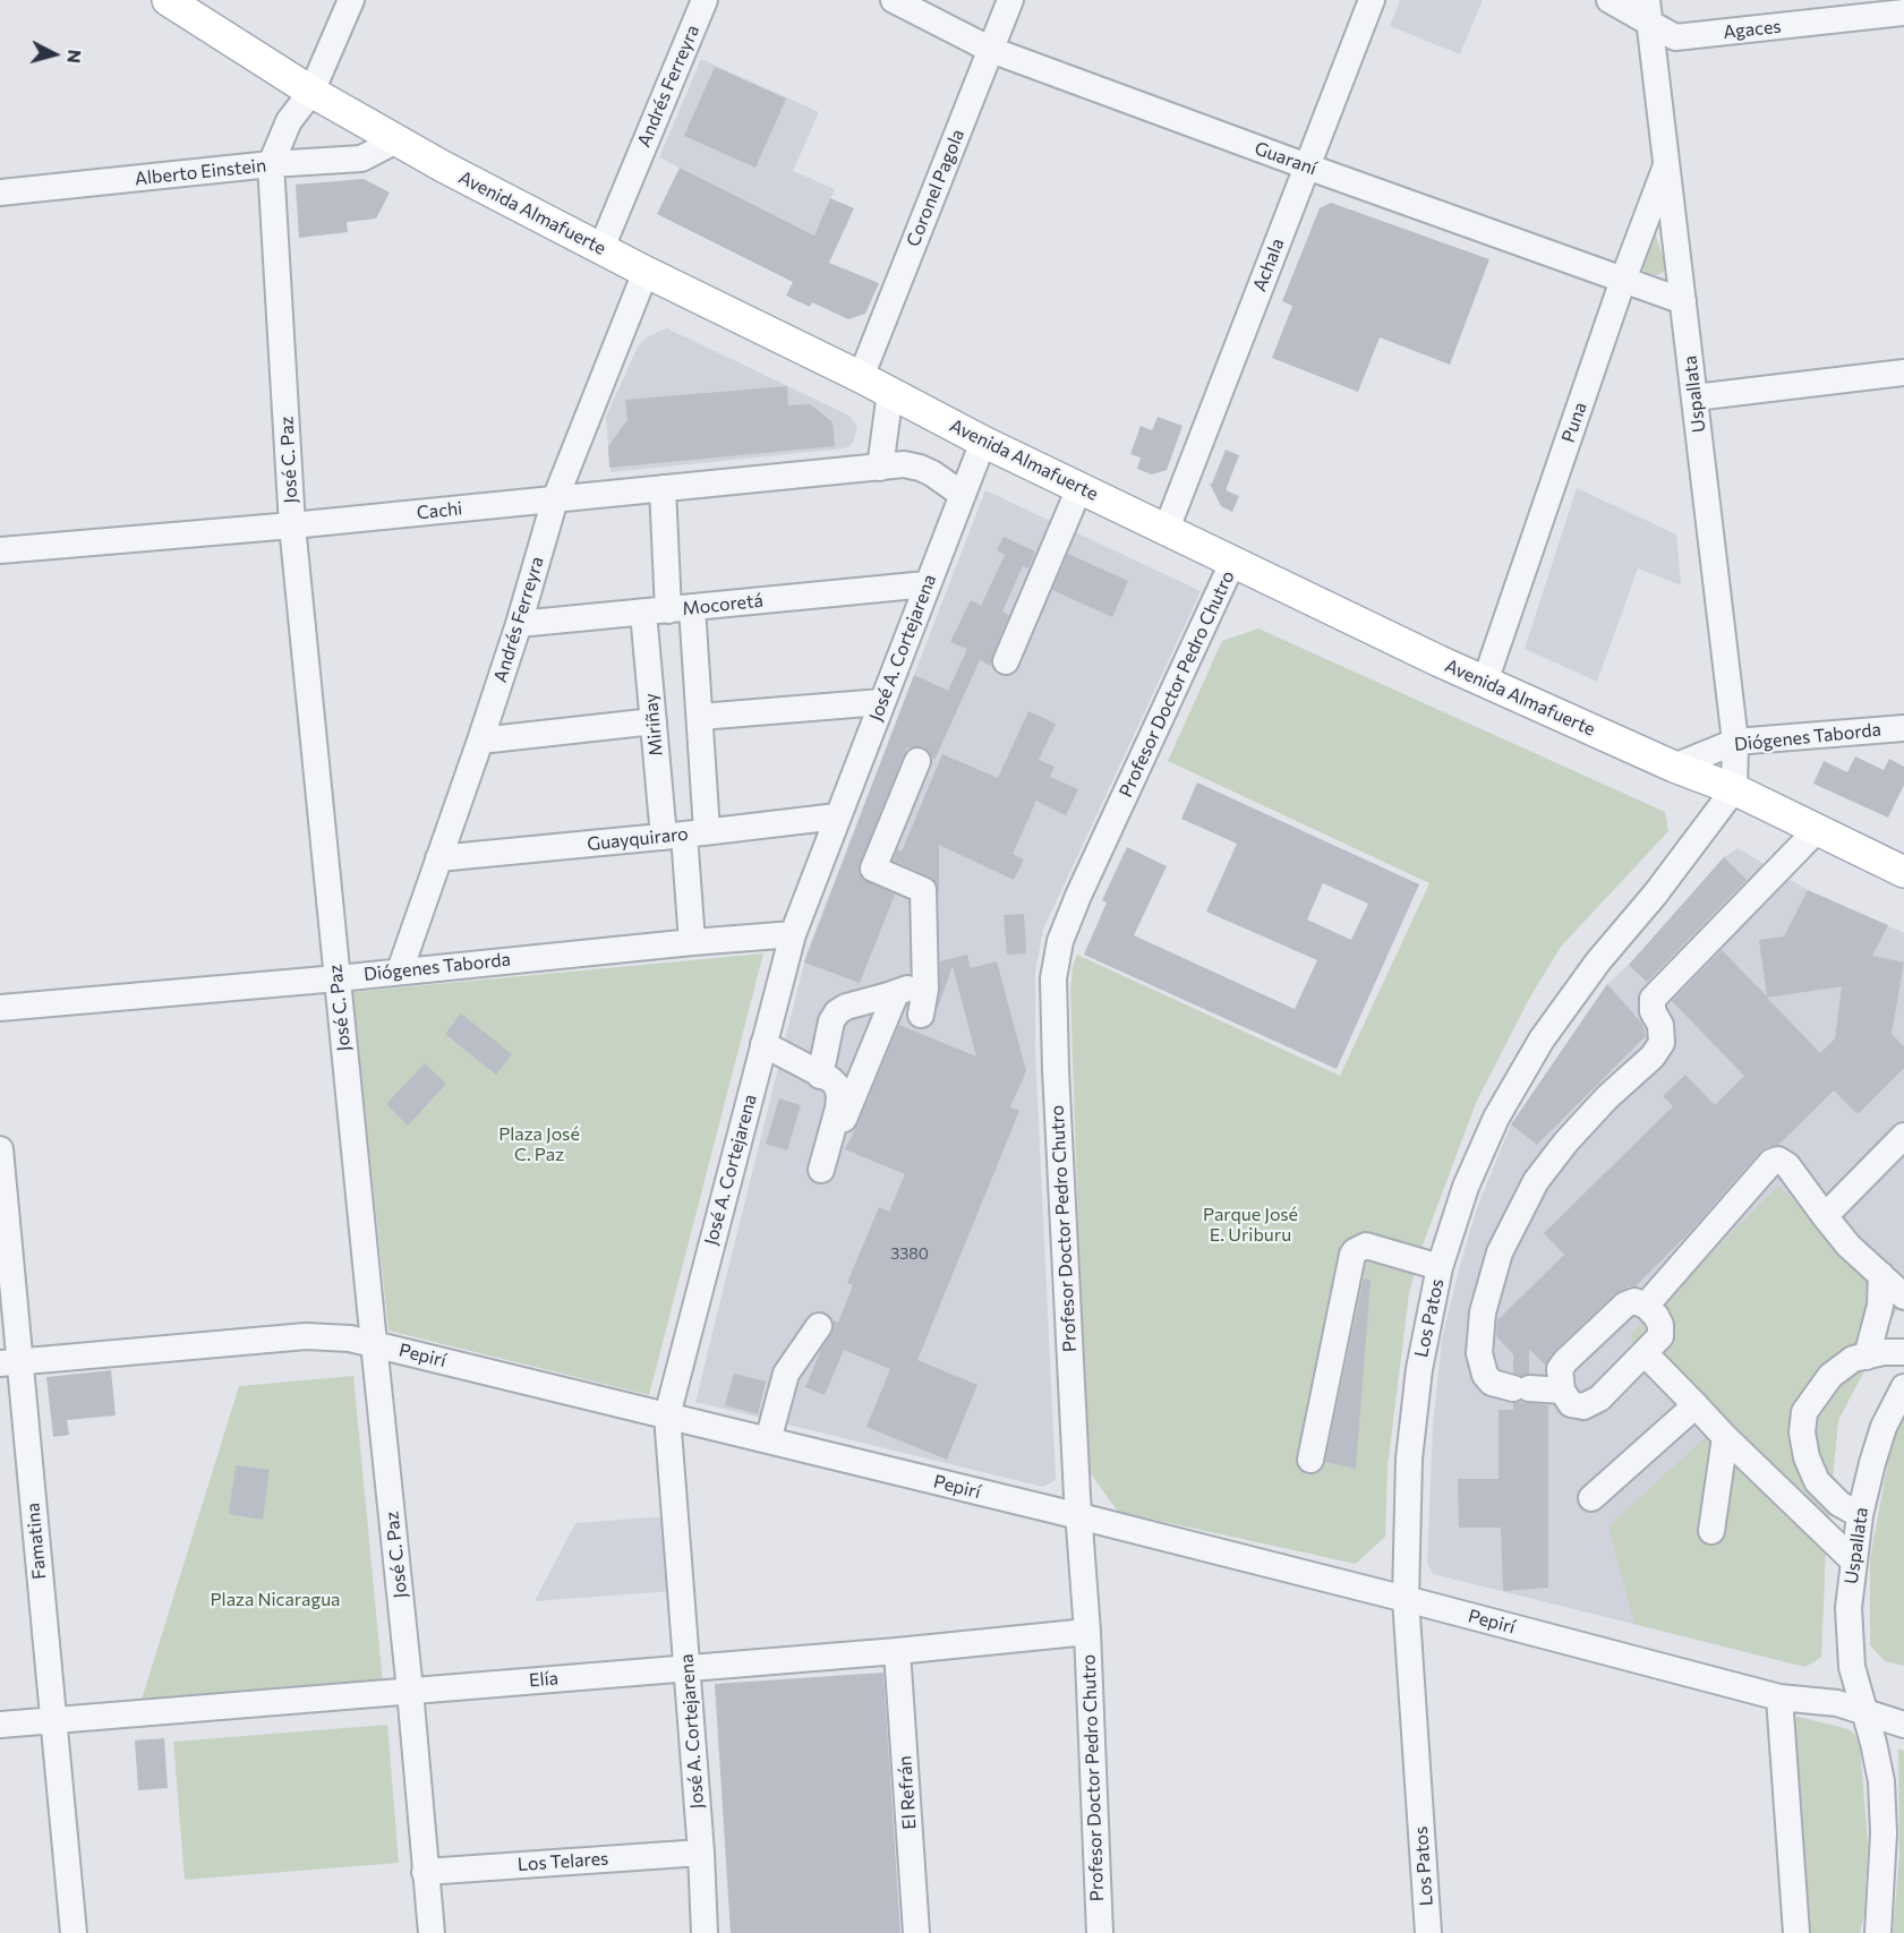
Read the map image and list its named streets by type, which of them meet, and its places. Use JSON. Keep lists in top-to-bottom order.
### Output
{
  "streets": {
    "main road": ["Avenida Almafuerte"],
    "street": [
      "Agaces",
      "Andrés Ferreyra",
      "Guaraní",
      "Alberto Einstein",
      "Coronel Pagola",
      "Achala",
      "Uspallata",
      "Puna",
      "José C. Paz",
      "Cachi",
      "Mocoretá",
      "José A. Cortejarena",
      "Profesor Doctor Pedro Chutro",
      "Miriñay",
      "Diógenes Taborda",
      "Guayquiraro",
      "Los Patos",
      "Pepirí",
      "Famatina",
      "Elía",
      "El Refrán",
      "Los Telares"
    ]
  },
  "crossings": [
    ["Agaces", "Uspallata"],
    ["Andrés Ferreyra", "Avenida Almafuerte"],
    ["Andrés Ferreyra", "Cachi"],
    ["Andrés Ferreyra", "Mocoretá"],
    ["Andrés Ferreyra", "Diógenes Taborda"],
    ["Andrés Ferreyra", "Guayquiraro"],
    ["Guaraní", "Coronel Pagola"],
    ["Guaraní", "Achala"],
    ["Guaraní", "Uspallata"],
    ["Guaraní", "Puna"],
    ["Alberto Einstein", "Avenida Almafuerte"],
    ["Alberto Einstein", "José C. Paz"],
    ["Coronel Pagola", "Avenida Almafuerte"],
    ["Avenida Almafuerte", "Achala"],
    ["Avenida Almafuerte", "Uspallata"],
    ["Avenida Almafuerte", "Puna"],
    ["Avenida Almafuerte", "José C. Paz"],
    ["Avenida Almafuerte", "José A. Cortejarena"],
    ["Avenida Almafuerte", "Profesor Doctor Pedro Chutro"],
    ["Avenida Almafuerte", "Diógenes Taborda"],
    ["Avenida Almafuerte", "Los Patos"],
    ["Uspallata", "Puna"],
    ["Uspallata", "Diógenes Taborda"],
    ["Uspallata", "Los Patos"],
    ["Uspallata", "Pepirí"],
    ["José C. Paz", "Cachi"],
    ["José C. Paz", "Diógenes Taborda"],
    ["José C. Paz", "Pepirí"],
    ["José C. Paz", "Elía"],
    ["José C. Paz", "Los Telares"],
    ["Cachi", "José A. Cortejarena"],
    ["Cachi", "Miriñay"],
    ["Mocoretá", "José A. Cortejarena"],
    ["Mocoretá", "Miriñay"],
    ["José A. Cortejarena", "Diógenes Taborda"],
    ["José A. Cortejarena", "Guayquiraro"],
    ["José A. Cortejarena", "Pepirí"],
    ["José A. Cortejarena", "Elía"],
    ["José A. Cortejarena", "Los Telares"],
    ["Profesor Doctor Pedro Chutro", "Pepirí"],
    ["Profesor Doctor Pedro Chutro", "Elía"],
    ["Miriñay", "Diógenes Taborda"],
    ["Miriñay", "Guayquiraro"],
    ["Los Patos", "Pepirí"],
    ["Pepirí", "Famatina"],
    ["Famatina", "Elía"],
    ["Elía", "El Refrán"]
  ],
  "parks": ["Plaza José C. Paz", "Parque José E. Uriburu", "Plaza Nicaragua"],
  "house_numbers": ["3380"],
  "north": "right"
}
